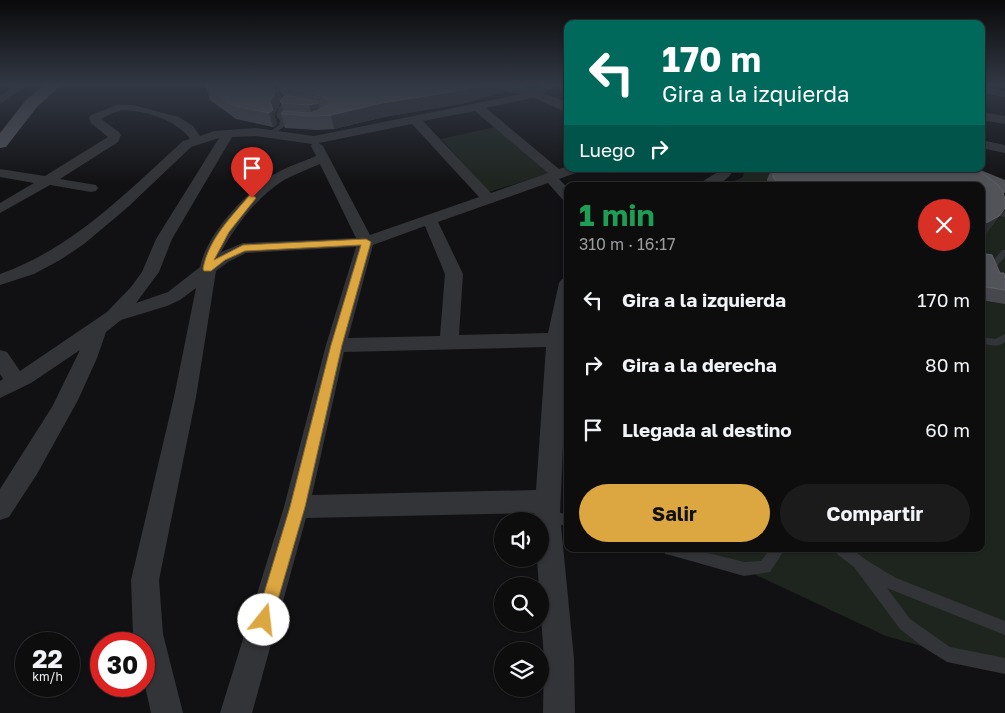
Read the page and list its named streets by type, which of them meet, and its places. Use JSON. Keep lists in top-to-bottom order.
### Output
{
  "page": {
    "turn": ["170 m", "Gira a la izquierda"],
    "then": "Luego",
    "heading": ["1 min", "310 m · 16:17"],
    "list": [
      {
        "name": "Gira a la izquierda",
        "value": "170 m"
      },
      {
        "name": "Gira a la derecha",
        "value": "80 m"
      },
      {
        "name": "Llegada al destino",
        "value": "60 m"
      }
    ],
    "buttons": ["Salir", "Compartir"],
    "speed": "22 km/h",
    "limit": "30"
  }
}
